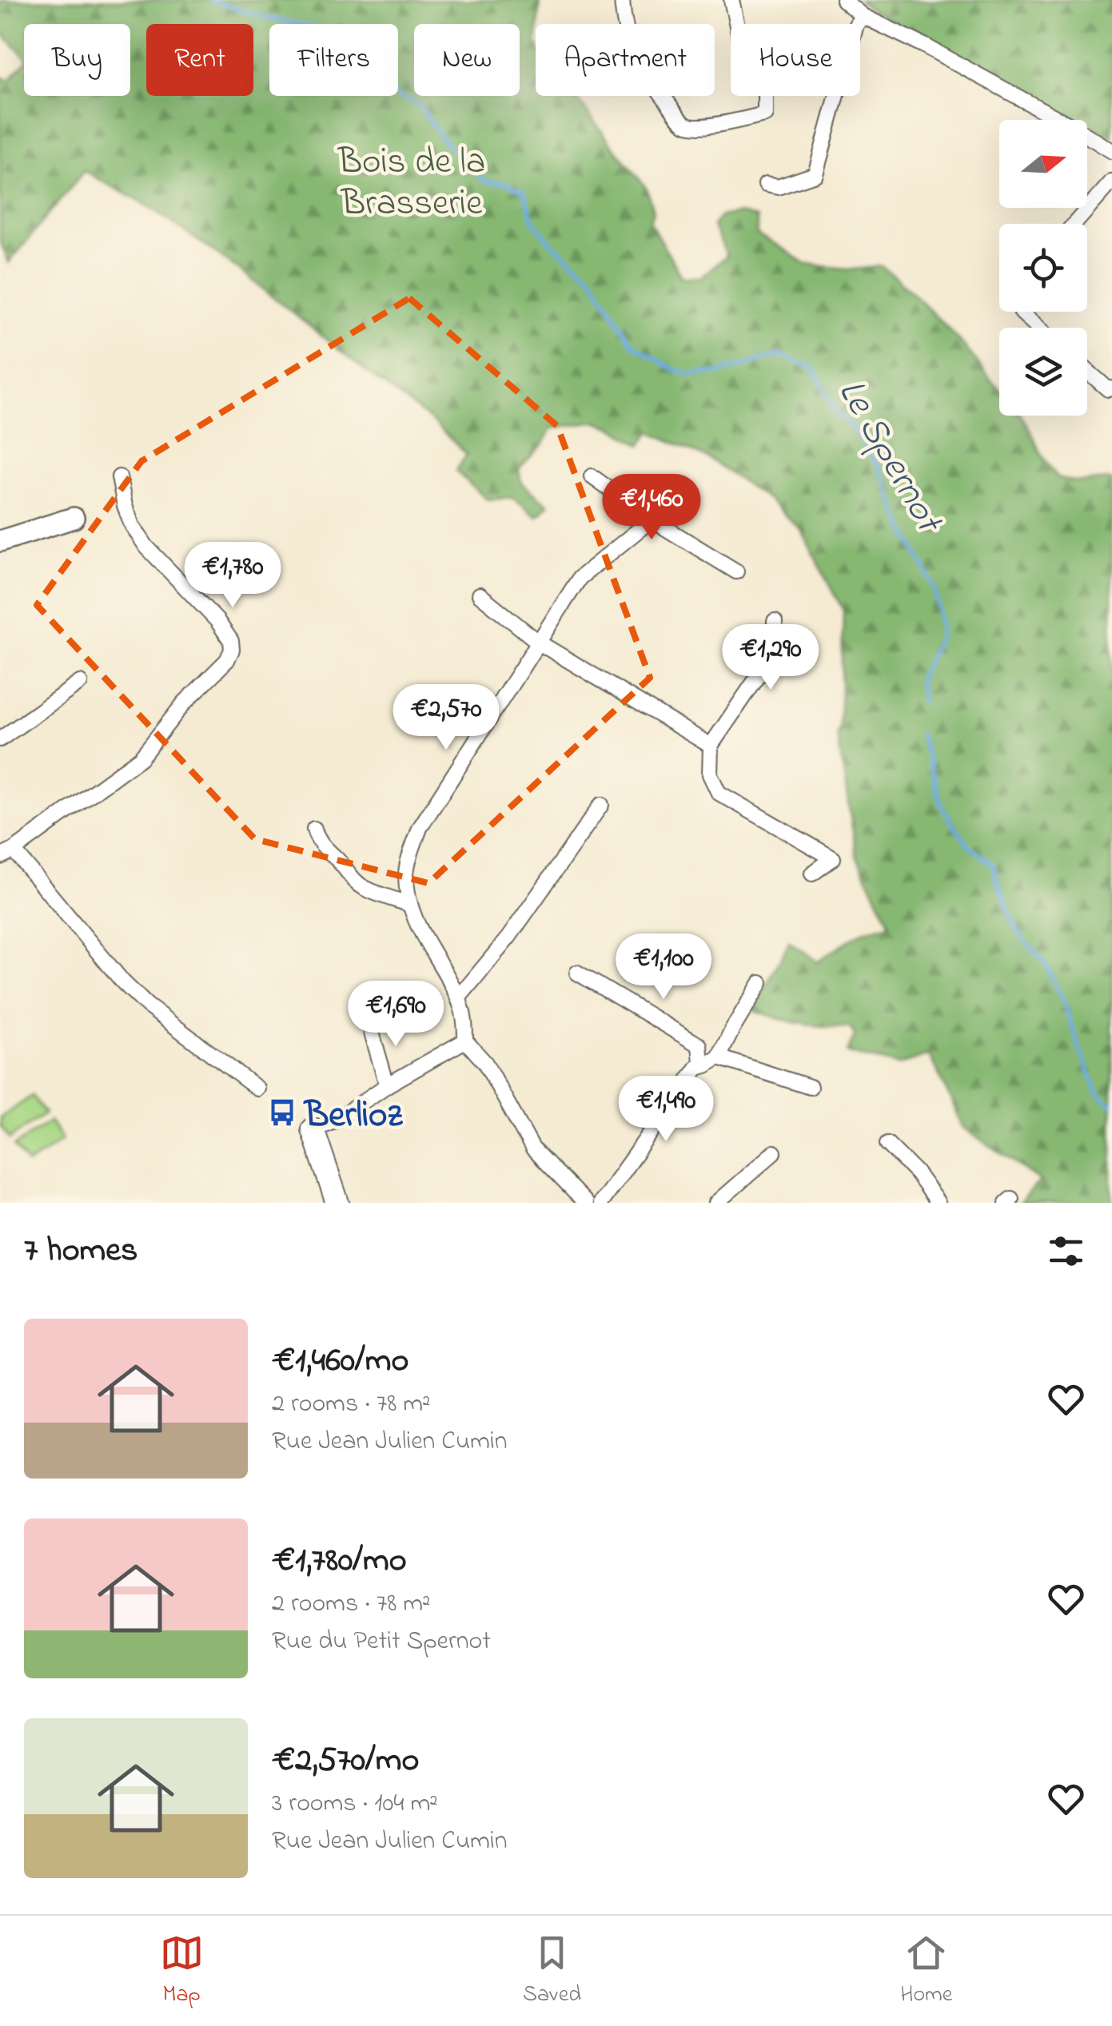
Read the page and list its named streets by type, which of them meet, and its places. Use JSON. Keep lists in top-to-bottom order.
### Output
{
  "water": ["Le Spernot"],
  "parks": ["Bois de la Brasserie"],
  "places": {
    "bus stop": ["Berlioz"]
  },
  "north": "right",
  "page": {
    "chip": [
      "Buy",
      "Rent",
      "Filters",
      "New",
      "Apartment",
      "House"
    ],
    "price": [
      "€1,460",
      "€1,780",
      "€1,290",
      "€2,570",
      "€1,100",
      "€1,690",
      "€1,490"
    ],
    "heading": "7 homes",
    "list": [
      {
        "name": "€1,460/mo",
        "note": "2 rooms · 78 m² · Rue Jean Julien Cumin"
      },
      {
        "name": "€1,780/mo",
        "note": "2 rooms · 78 m² · Rue du Petit Spernot"
      },
      {
        "name": "€2,570/mo",
        "note": "3 rooms · 104 m² · Rue Jean Julien Cumin"
      }
    ],
    "tabs": ["Map", "Saved", "Home"]
  }
}
